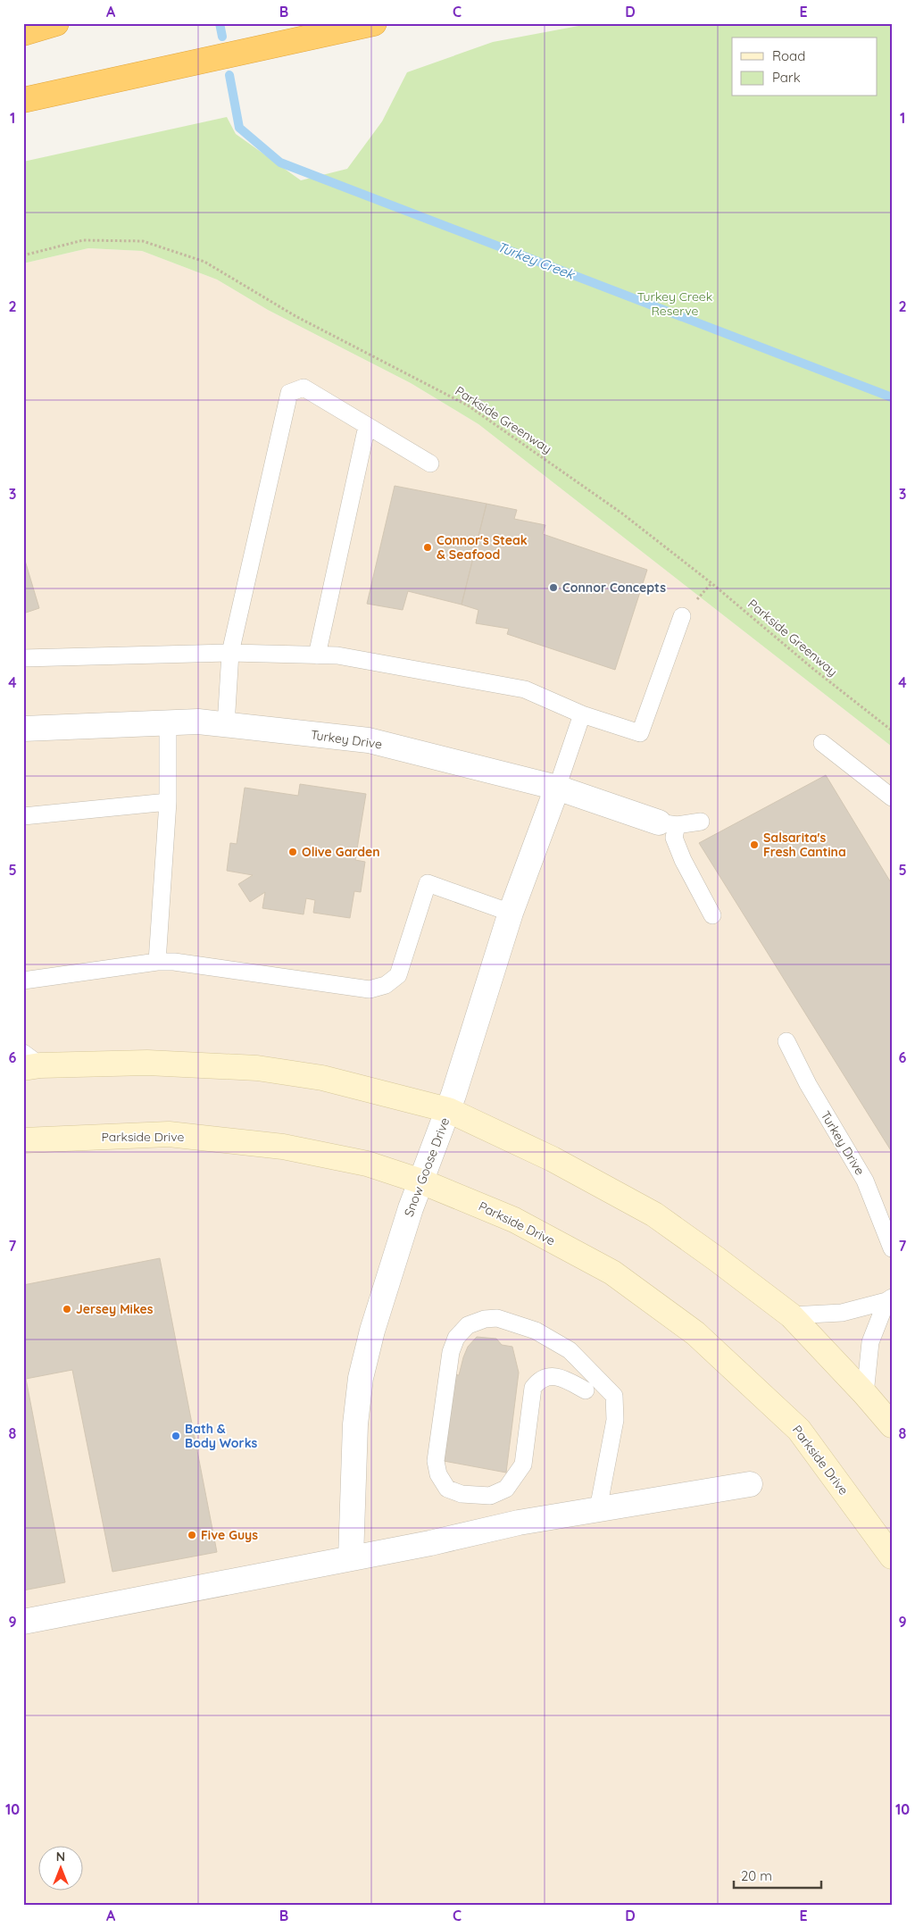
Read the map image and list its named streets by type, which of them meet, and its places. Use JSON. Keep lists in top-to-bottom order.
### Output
{
  "streets": {
    "street": ["Turkey Drive", "Parkside Drive", "Snow Goose Drive"],
    "path": ["Parkside Greenway"]
  },
  "crossings": [
    ["Turkey Drive", "Snow Goose Drive"],
    ["Parkside Drive", "Snow Goose Drive"]
  ],
  "water": ["Turkey Creek"],
  "parks": ["Turkey Creek Reserve"],
  "places": [
    "Connor's Steak & Seafood",
    "Connor Concepts",
    "Salsarita's Fresh Cantina",
    "Olive Garden",
    "Jersey Mikes",
    "Bath & Body Works",
    "Five Guys"
  ],
  "legend": ["Road", "Park"],
  "scale_bar": "20 m",
  "north": "top",
  "grid": {
    "columns": [
      "A",
      "B",
      "C",
      "D",
      "E"
    ],
    "rows": [
      "1",
      "2",
      "3",
      "4",
      "5",
      "6",
      "7",
      "8",
      "9",
      "10"
    ]
  }
}
